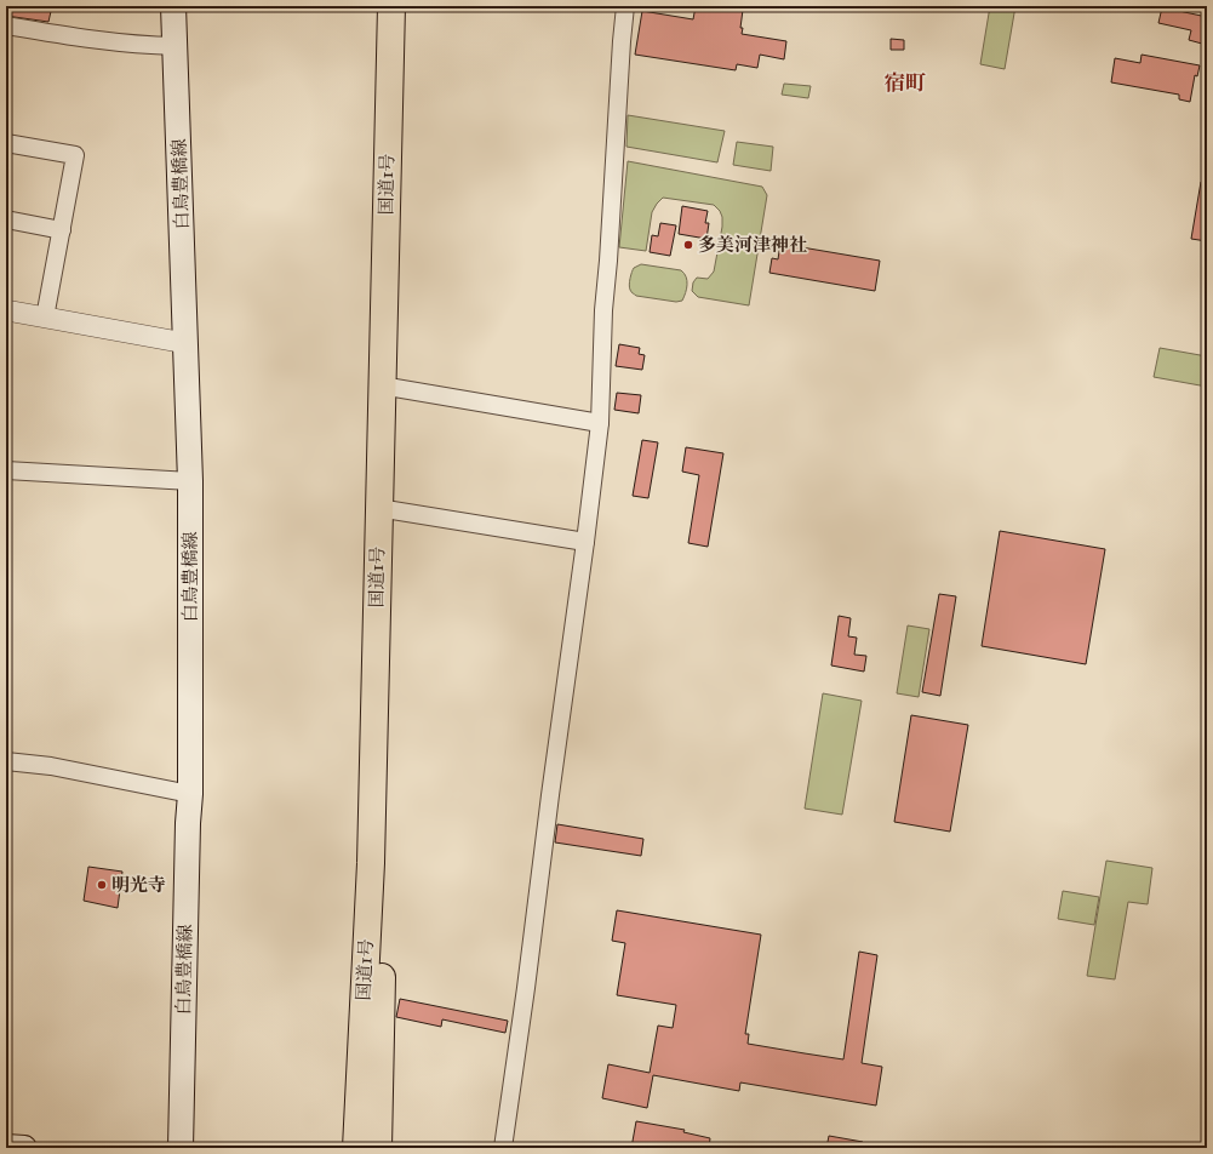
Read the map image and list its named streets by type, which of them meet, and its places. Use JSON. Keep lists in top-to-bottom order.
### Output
{
  "streets": {
    "highway": ["国道1号"],
    "main road": ["白鳥豊橋線"]
  },
  "districts": ["宿町"],
  "places": ["多美河津神社", "明光寺"]
}
